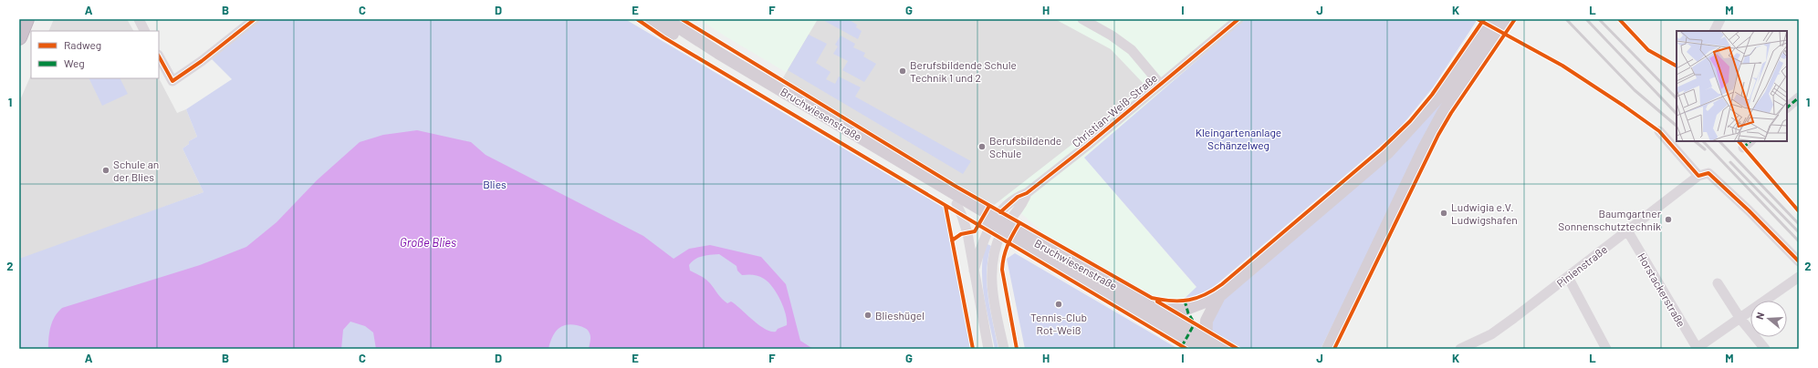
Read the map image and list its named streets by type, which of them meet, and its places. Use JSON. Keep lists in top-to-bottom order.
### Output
{
  "streets": {
    "main road": ["Bruchwiesenstraße"],
    "street": ["Christian-Weiß-Straße", "Pinienstraße", "Horstackerstraße"]
  },
  "crossings": [
    ["Christian-Weiß-Straße", "Bruchwiesenstraße"],
    ["Pinienstraße", "Horstackerstraße"]
  ],
  "water": ["Große Blies"],
  "parks": ["Kleingartenanlage Schänzelweg", "Blies"],
  "places": [
    "Berufsbildende Schule Technik 1 und 2",
    "Berufsbildende Schule",
    "Schule an der Blies",
    "Ludwigia e.V. Ludwigshafen",
    "Baumgartner Sonnenschutztechnik",
    "Tennis-Club Rot-Weiß",
    "Blieshügel"
  ],
  "legend": ["Radweg", "Weg"],
  "north": "left",
  "grid": {
    "columns": [
      "A",
      "B",
      "C",
      "D",
      "E",
      "F",
      "G",
      "H",
      "I",
      "J",
      "K",
      "L",
      "M"
    ],
    "rows": ["1", "2"]
  }
}
